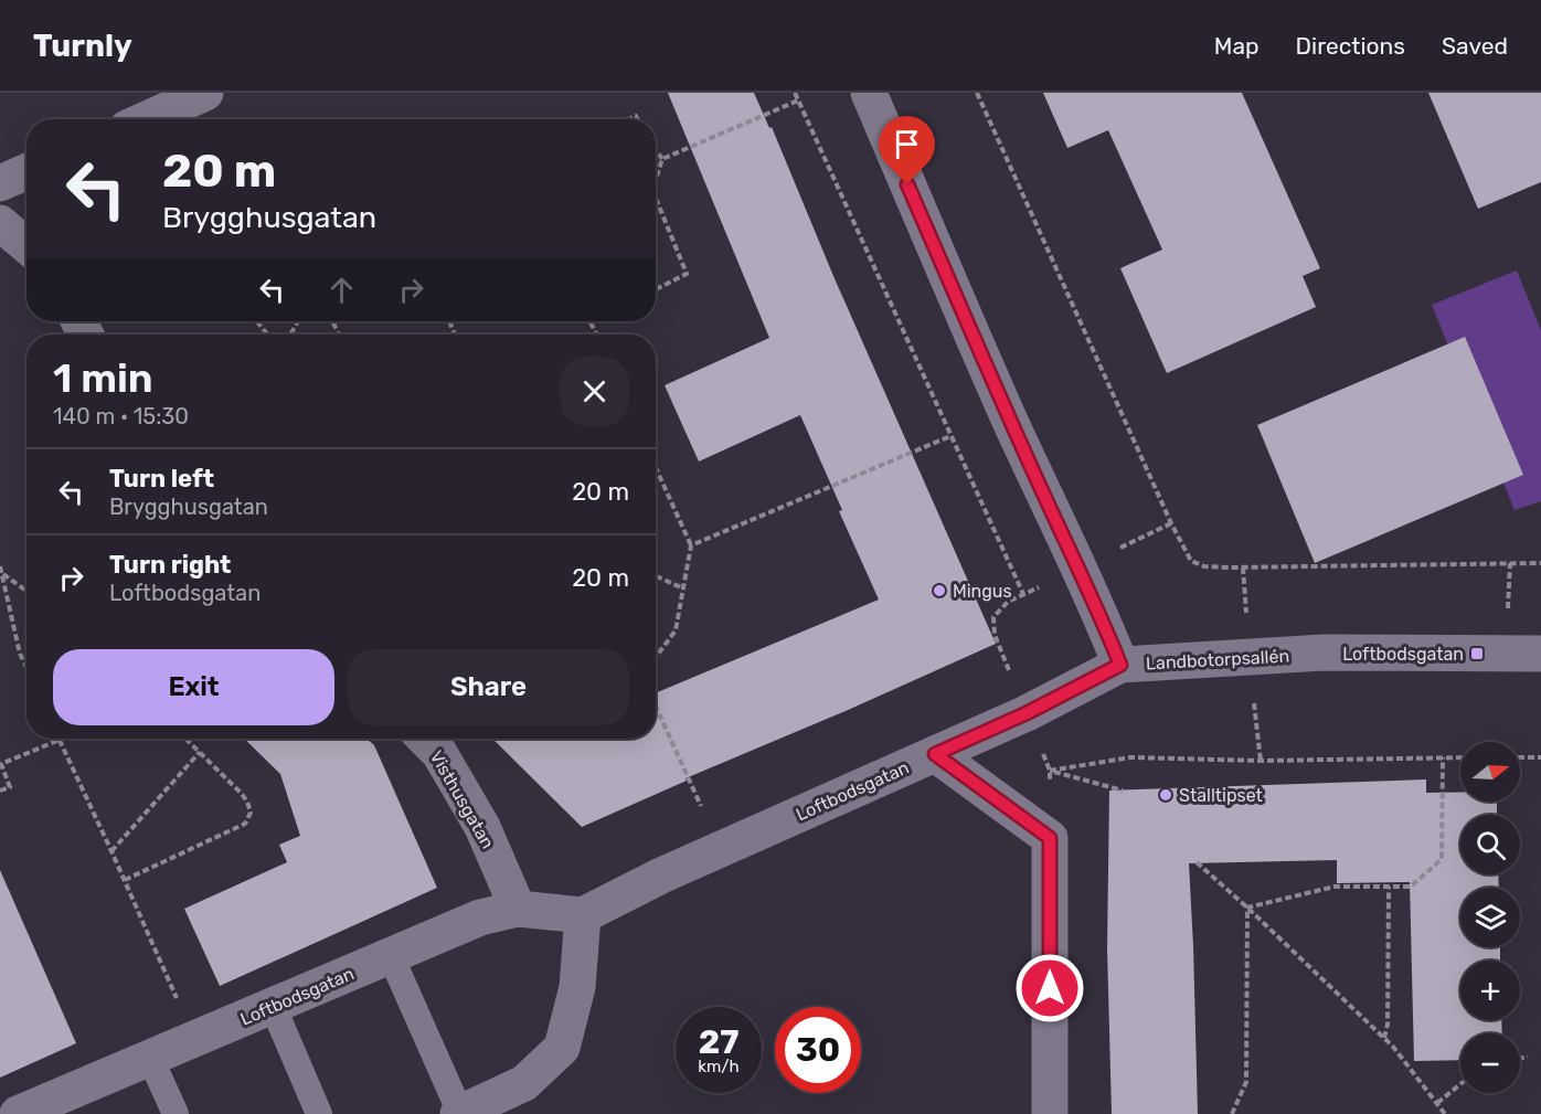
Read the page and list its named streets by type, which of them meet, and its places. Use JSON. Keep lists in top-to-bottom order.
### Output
{
  "streets": {
    "street": ["Landbotorpsallén", "Loftbodsgatan", "Visthusgatan"]
  },
  "crossings": [
    ["Landbotorpsallén", "Loftbodsgatan"],
    ["Loftbodsgatan", "Visthusgatan"]
  ],
  "places": {
    "other": ["Mingus", "Stalltipset"],
    "transit": ["Loftbodsgatan"]
  },
  "north": "right",
  "page": {
    "header": "Turnly",
    "nav": ["Map", "Directions", "Saved"],
    "turn": ["20 m", "Brygghusgatan"],
    "heading": ["1 min", "140 m · 15:30"],
    "list": [
      {
        "name": "Turn left",
        "note": "Brygghusgatan",
        "value": "20 m"
      },
      {
        "name": "Turn right",
        "note": "Loftbodsgatan",
        "value": "20 m"
      }
    ],
    "buttons": ["Exit", "Share"],
    "map_buttons": ["+", "−"],
    "speed": "27 km/h",
    "limit": "30"
  }
}
